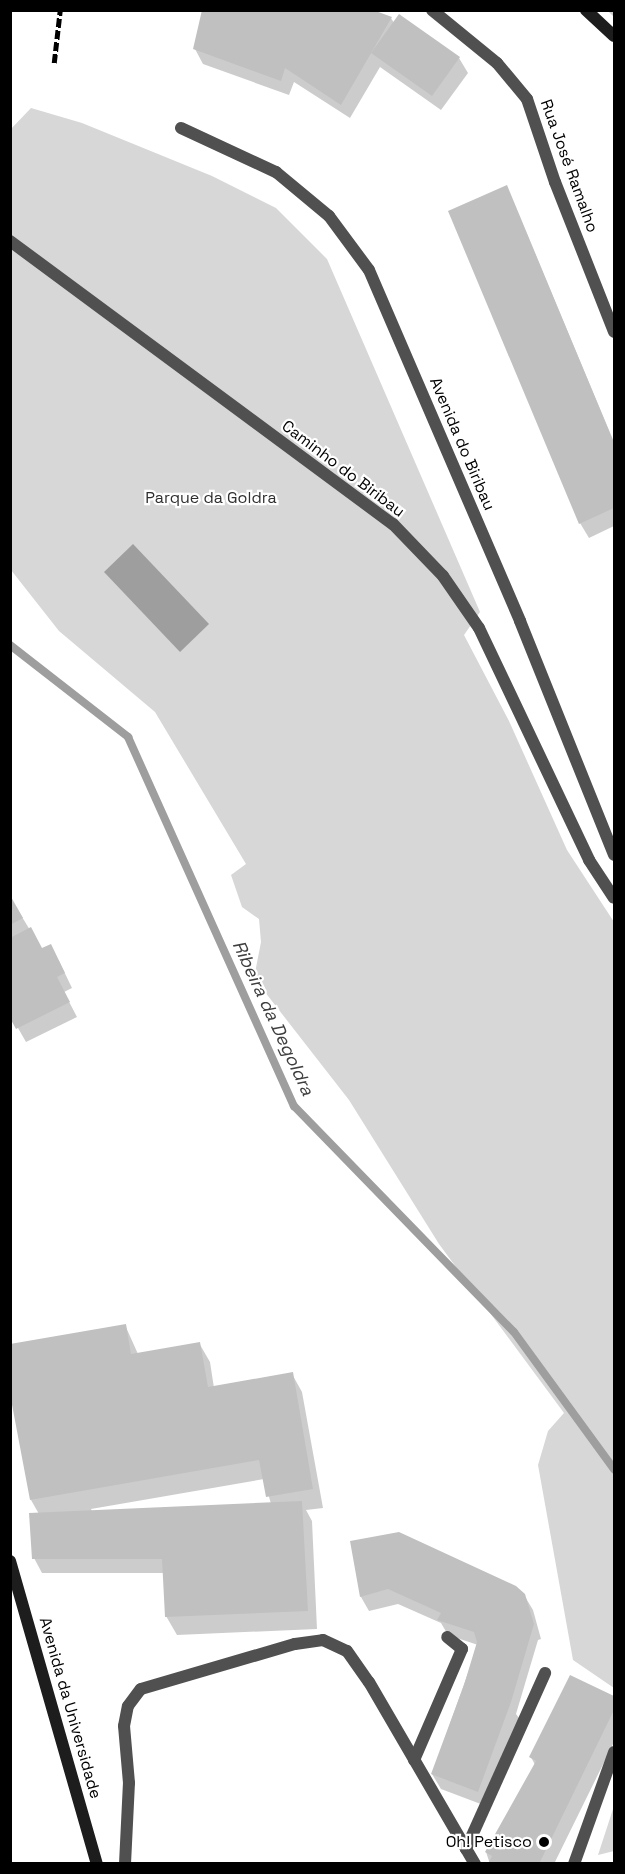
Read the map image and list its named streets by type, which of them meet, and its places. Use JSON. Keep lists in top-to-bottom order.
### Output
{
  "streets": {
    "main road": ["Avenida da Universidade"],
    "street": ["Rua José Ramalho", "Avenida do Biribau", "Caminho do Biribau"]
  },
  "water": ["Ribeira da Degoldra"],
  "parks": ["Parque da Goldra"],
  "places": ["Oh! Petisco"]
}
